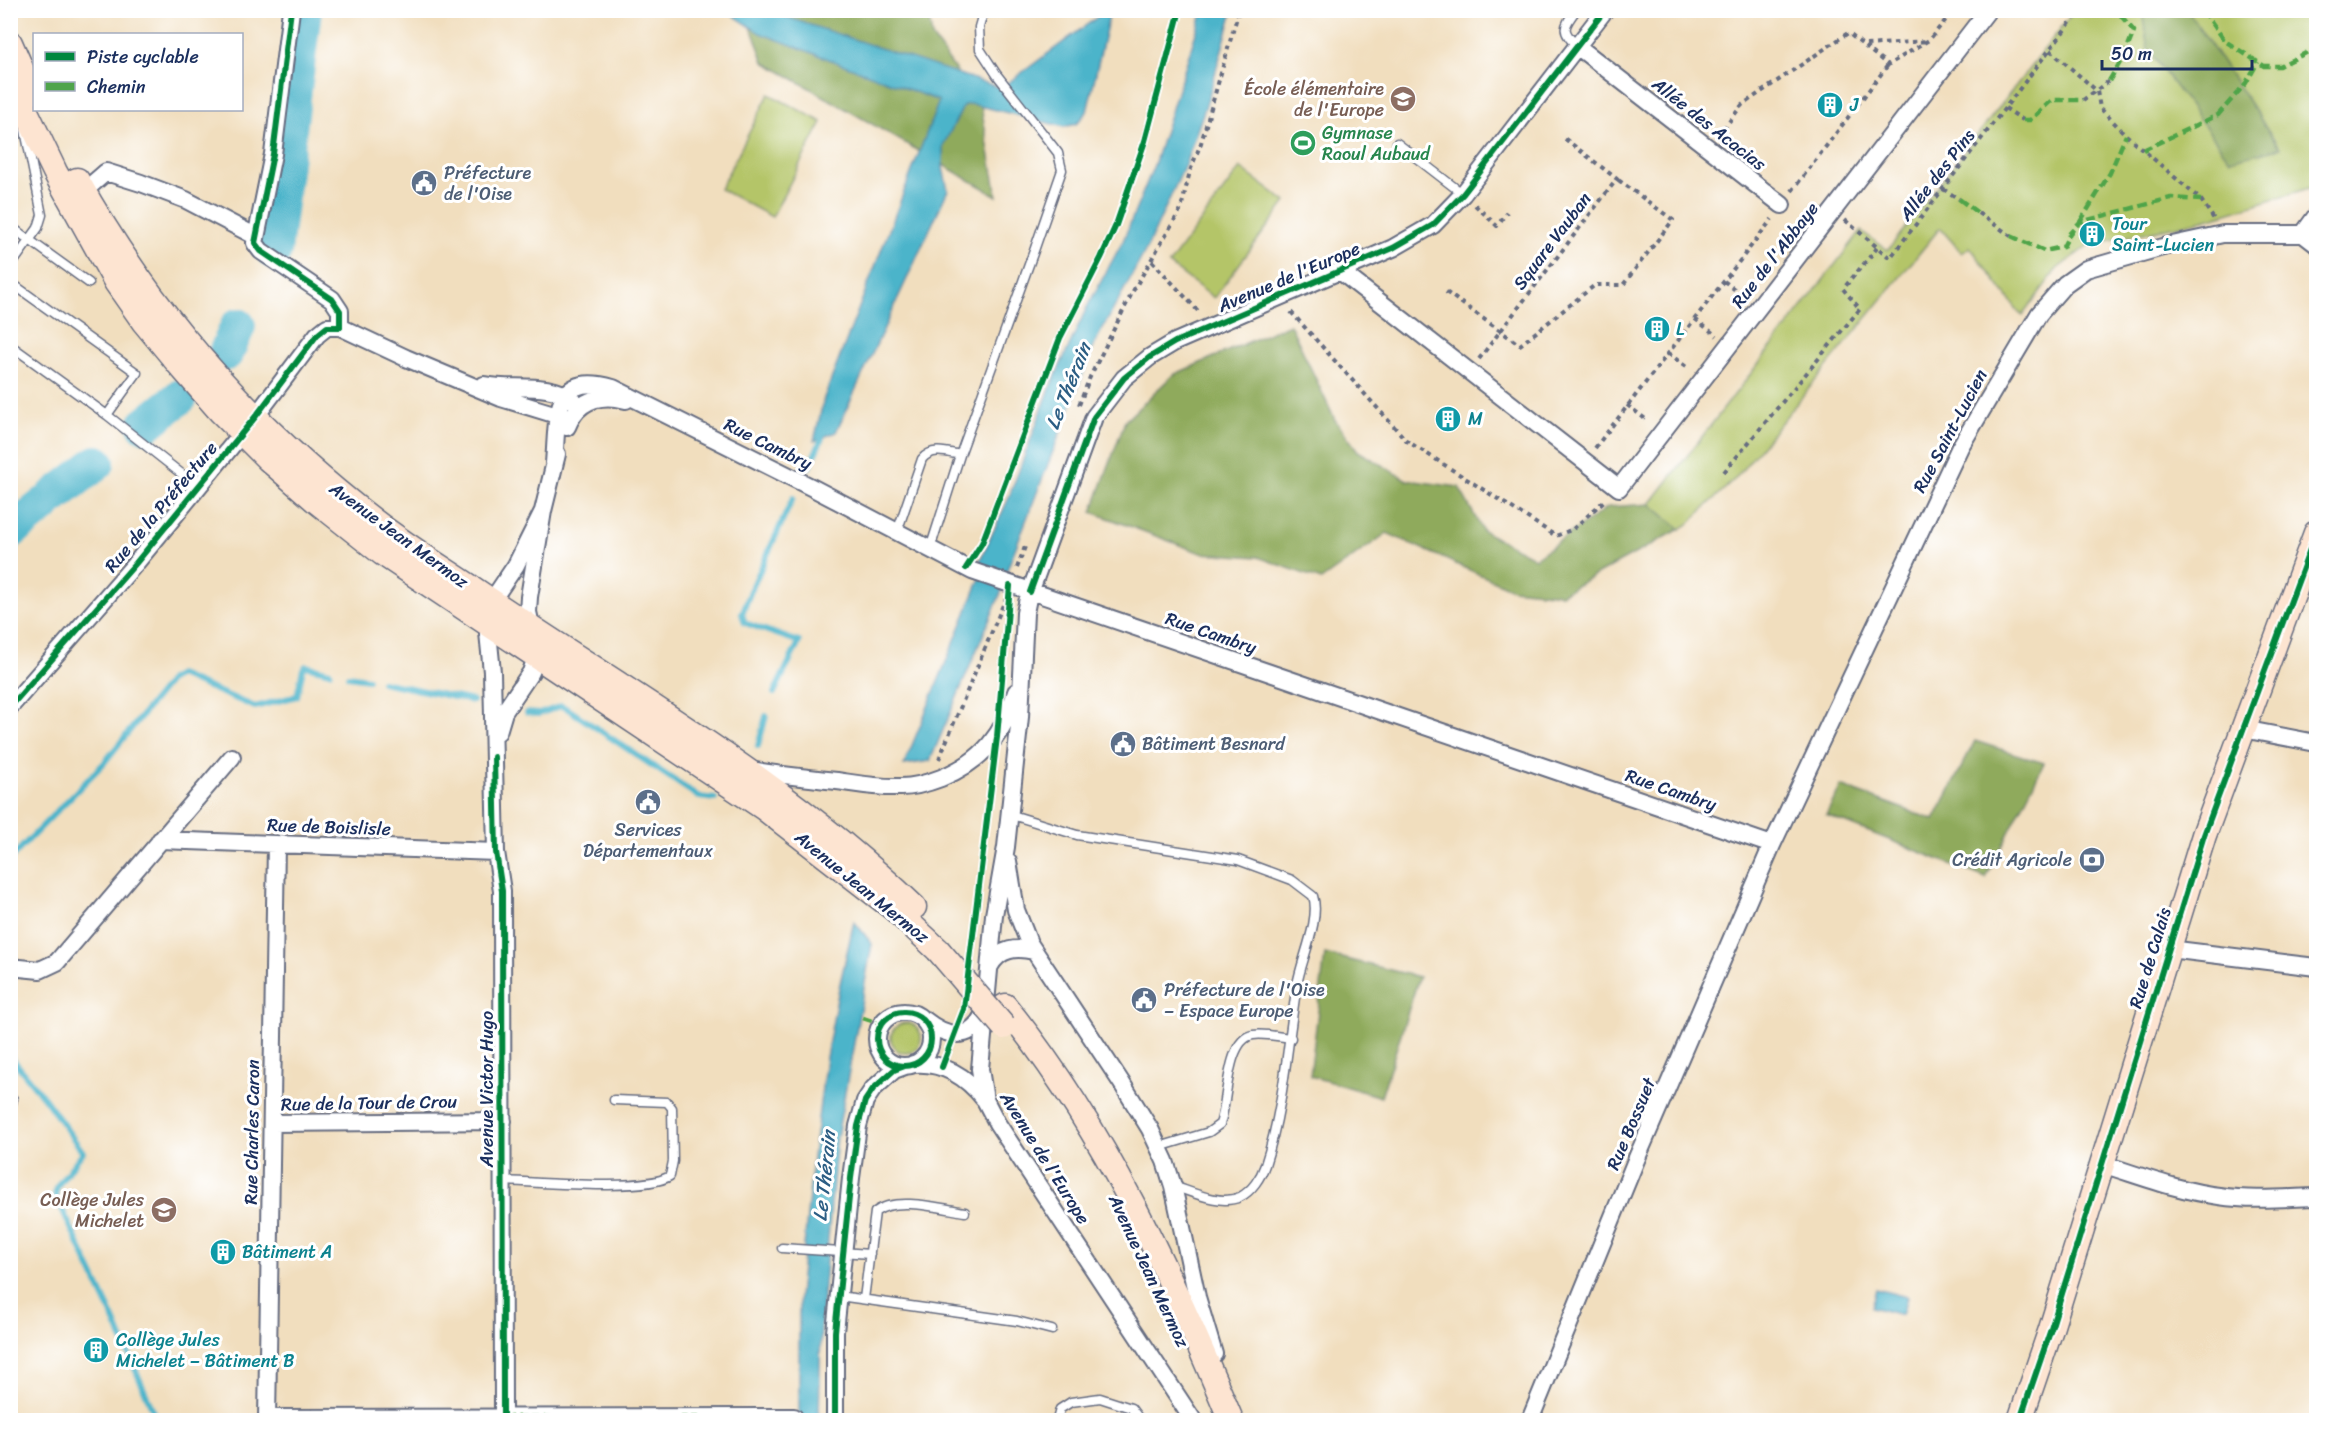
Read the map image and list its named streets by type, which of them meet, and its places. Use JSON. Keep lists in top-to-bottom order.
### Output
{
  "streets": {
    "main road": ["Avenue Jean Mermoz", "Rue de Calais"],
    "street": [
      "Allée des Acacias",
      "Rue de l'Abbaye",
      "Avenue de l'Europe",
      "Rue Saint-Lucien",
      "Rue Cambry",
      "Rue de la Préfecture",
      "Rue de Boislisle",
      "Avenue Victor Hugo",
      "Rue de la Tour de Crou",
      "Rue Bossuet",
      "Rue Charles Caron"
    ],
    "path": ["Allée des Pins", "Square Vauban"]
  },
  "crossings": [
    ["Allée des Acacias", "Rue de l'Abbaye"],
    ["Allée des Acacias", "Avenue de l'Europe"],
    ["Avenue de l'Europe", "Rue Cambry"],
    ["Avenue de l'Europe", "Avenue Jean Mermoz"],
    ["Rue Saint-Lucien", "Rue Cambry"],
    ["Rue Saint-Lucien", "Rue Bossuet"],
    ["Rue Cambry", "Rue Bossuet"],
    ["Rue de la Préfecture", "Avenue Jean Mermoz"],
    ["Avenue Jean Mermoz", "Avenue Victor Hugo"],
    ["Rue de Boislisle", "Avenue Victor Hugo"],
    ["Rue de Boislisle", "Rue Charles Caron"],
    ["Avenue Victor Hugo", "Rue de la Tour de Crou"],
    ["Rue de la Tour de Crou", "Rue Charles Caron"]
  ],
  "water": ["Le Thérain"],
  "places": {
    "school or university": ["École élémentaire de l'Europe", "Collège Jules Michelet"],
    "building": [
      "J",
      "Tour Saint-Lucien",
      "L",
      "M",
      "Bâtiment A",
      "Collège Jules Michelet – Bâtiment B"
    ],
    "sports": ["Gymnase Raoul Aubaud"],
    "public building": [
      "Préfecture de l'Oise",
      "Bâtiment Besnard",
      "Services Départementaux",
      "Préfecture de l'Oise – Espace Europe"
    ],
    "bank": ["Crédit Agricole"]
  },
  "legend": ["Piste cyclable", "Chemin"],
  "scale_bar": "50 m"
}
